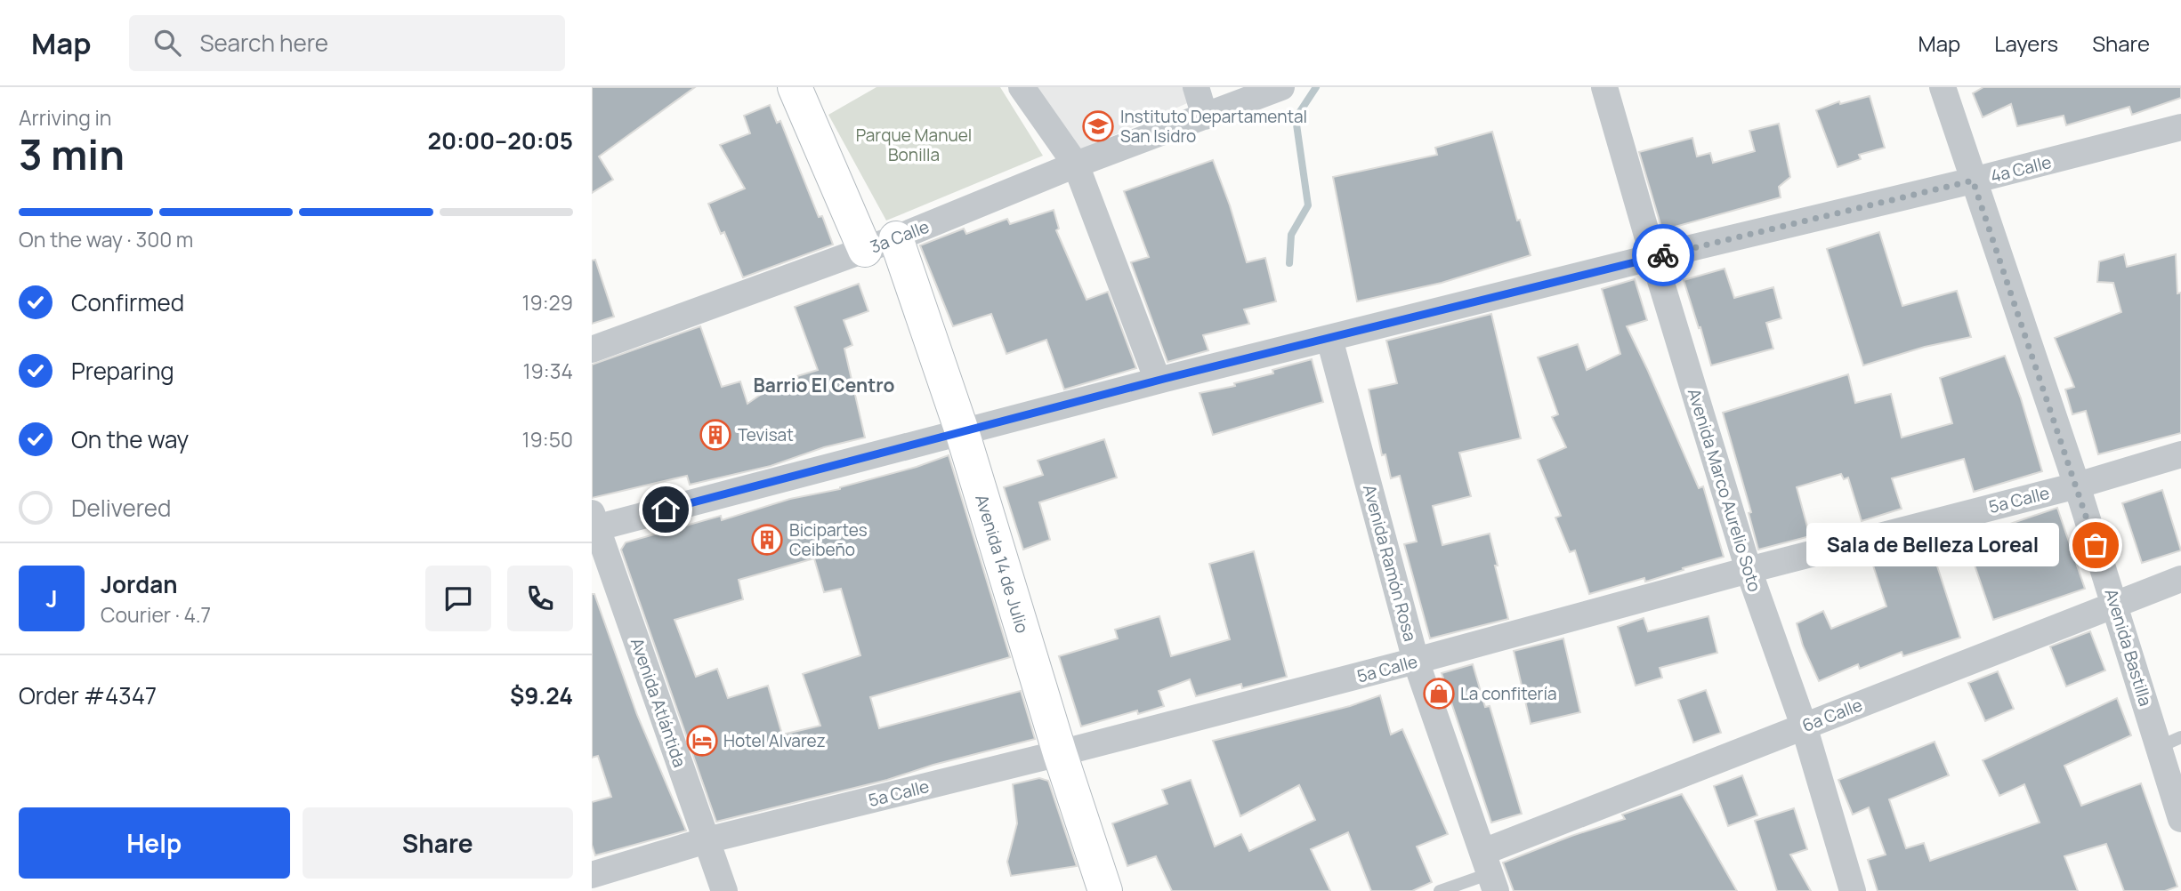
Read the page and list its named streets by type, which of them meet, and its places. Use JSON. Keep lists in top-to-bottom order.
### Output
{
  "streets": {
    "street": [
      "4a Calle",
      "3a Calle",
      "Avenida Marco Aurelio Soto",
      "5a Calle",
      "Avenida Ramón Rosa",
      "Avenida 14 de Julio",
      "Avenida Bastilla",
      "Avenida Atlántida",
      "6a Calle"
    ]
  },
  "crossings": [
    ["4a Calle", "Avenida Marco Aurelio Soto"],
    ["4a Calle", "Avenida Ramón Rosa"],
    ["4a Calle", "Avenida 14 de Julio"],
    ["4a Calle", "Avenida Bastilla"],
    ["4a Calle", "Avenida Atlántida"],
    ["3a Calle", "Avenida 14 de Julio"],
    ["Avenida Marco Aurelio Soto", "5a Calle"],
    ["Avenida Marco Aurelio Soto", "6a Calle"],
    ["5a Calle", "Avenida Ramón Rosa"],
    ["5a Calle", "Avenida 14 de Julio"],
    ["5a Calle", "Avenida Bastilla"],
    ["5a Calle", "Avenida Atlántida"],
    ["Avenida Ramón Rosa", "6a Calle"],
    ["Avenida Bastilla", "6a Calle"]
  ],
  "districts": ["Barrio El Centro"],
  "parks": ["Parque Manuel Bonilla"],
  "places": {
    "school or university": ["Instituto Departamental San Isidro"],
    "building": ["Tevisat", "Bicipartes Ceibeño"],
    "other": ["Sala de Belleza Loreal"],
    "shop": ["La confitería"],
    "hotel": ["Hotel Alvarez"]
  },
  "page": {
    "header": "Map",
    "search": "Search here",
    "nav": ["Map", "Layers", "Share"],
    "heading": ["3 min", "Arriving in", "20:00–20:05"],
    "panel": [
      "Jordan",
      "Courier · 4.7",
      "Order #4347",
      "$9.24"
    ],
    "bar": "On the way · 300 m",
    "list": [
      ["Confirmed", "19:29"],
      ["Preparing", "19:34"],
      ["On the way", "19:50"],
      "Delivered"
    ],
    "bubble": "Sala de Belleza Loreal",
    "round": "J",
    "buttons": ["Help", "Share"]
  }
}
